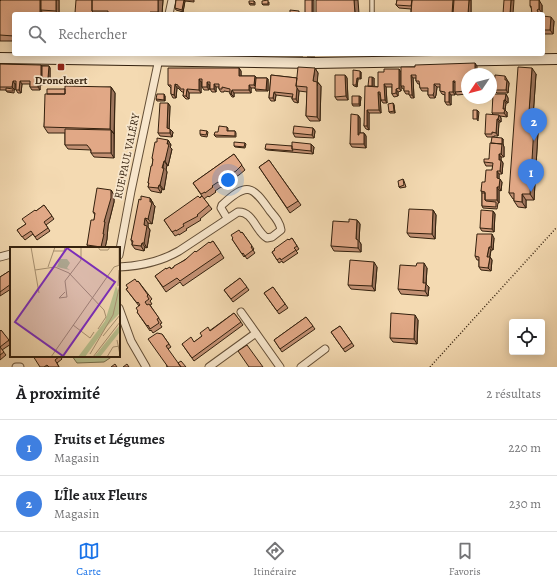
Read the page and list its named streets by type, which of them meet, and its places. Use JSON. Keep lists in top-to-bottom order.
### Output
{
  "streets": {
    "street": ["RUE PAUL VALÉRY"]
  },
  "places": {
    "transit": ["Dronckaert"]
  },
  "north": "bottom left",
  "page": {
    "search": "Rechercher",
    "pins": ["2", "1"],
    "heading": ["À proximité", "2 résultats"],
    "list": [
      {
        "mark": "1",
        "name": "Fruits et Légumes",
        "note": "Magasin",
        "value": "220 m"
      },
      {
        "mark": "2",
        "name": "L'Île aux Fleurs",
        "note": "Magasin",
        "value": "230 m"
      }
    ],
    "nav": ["Carte", "Itinéraire", "Favoris"]
  }
}
